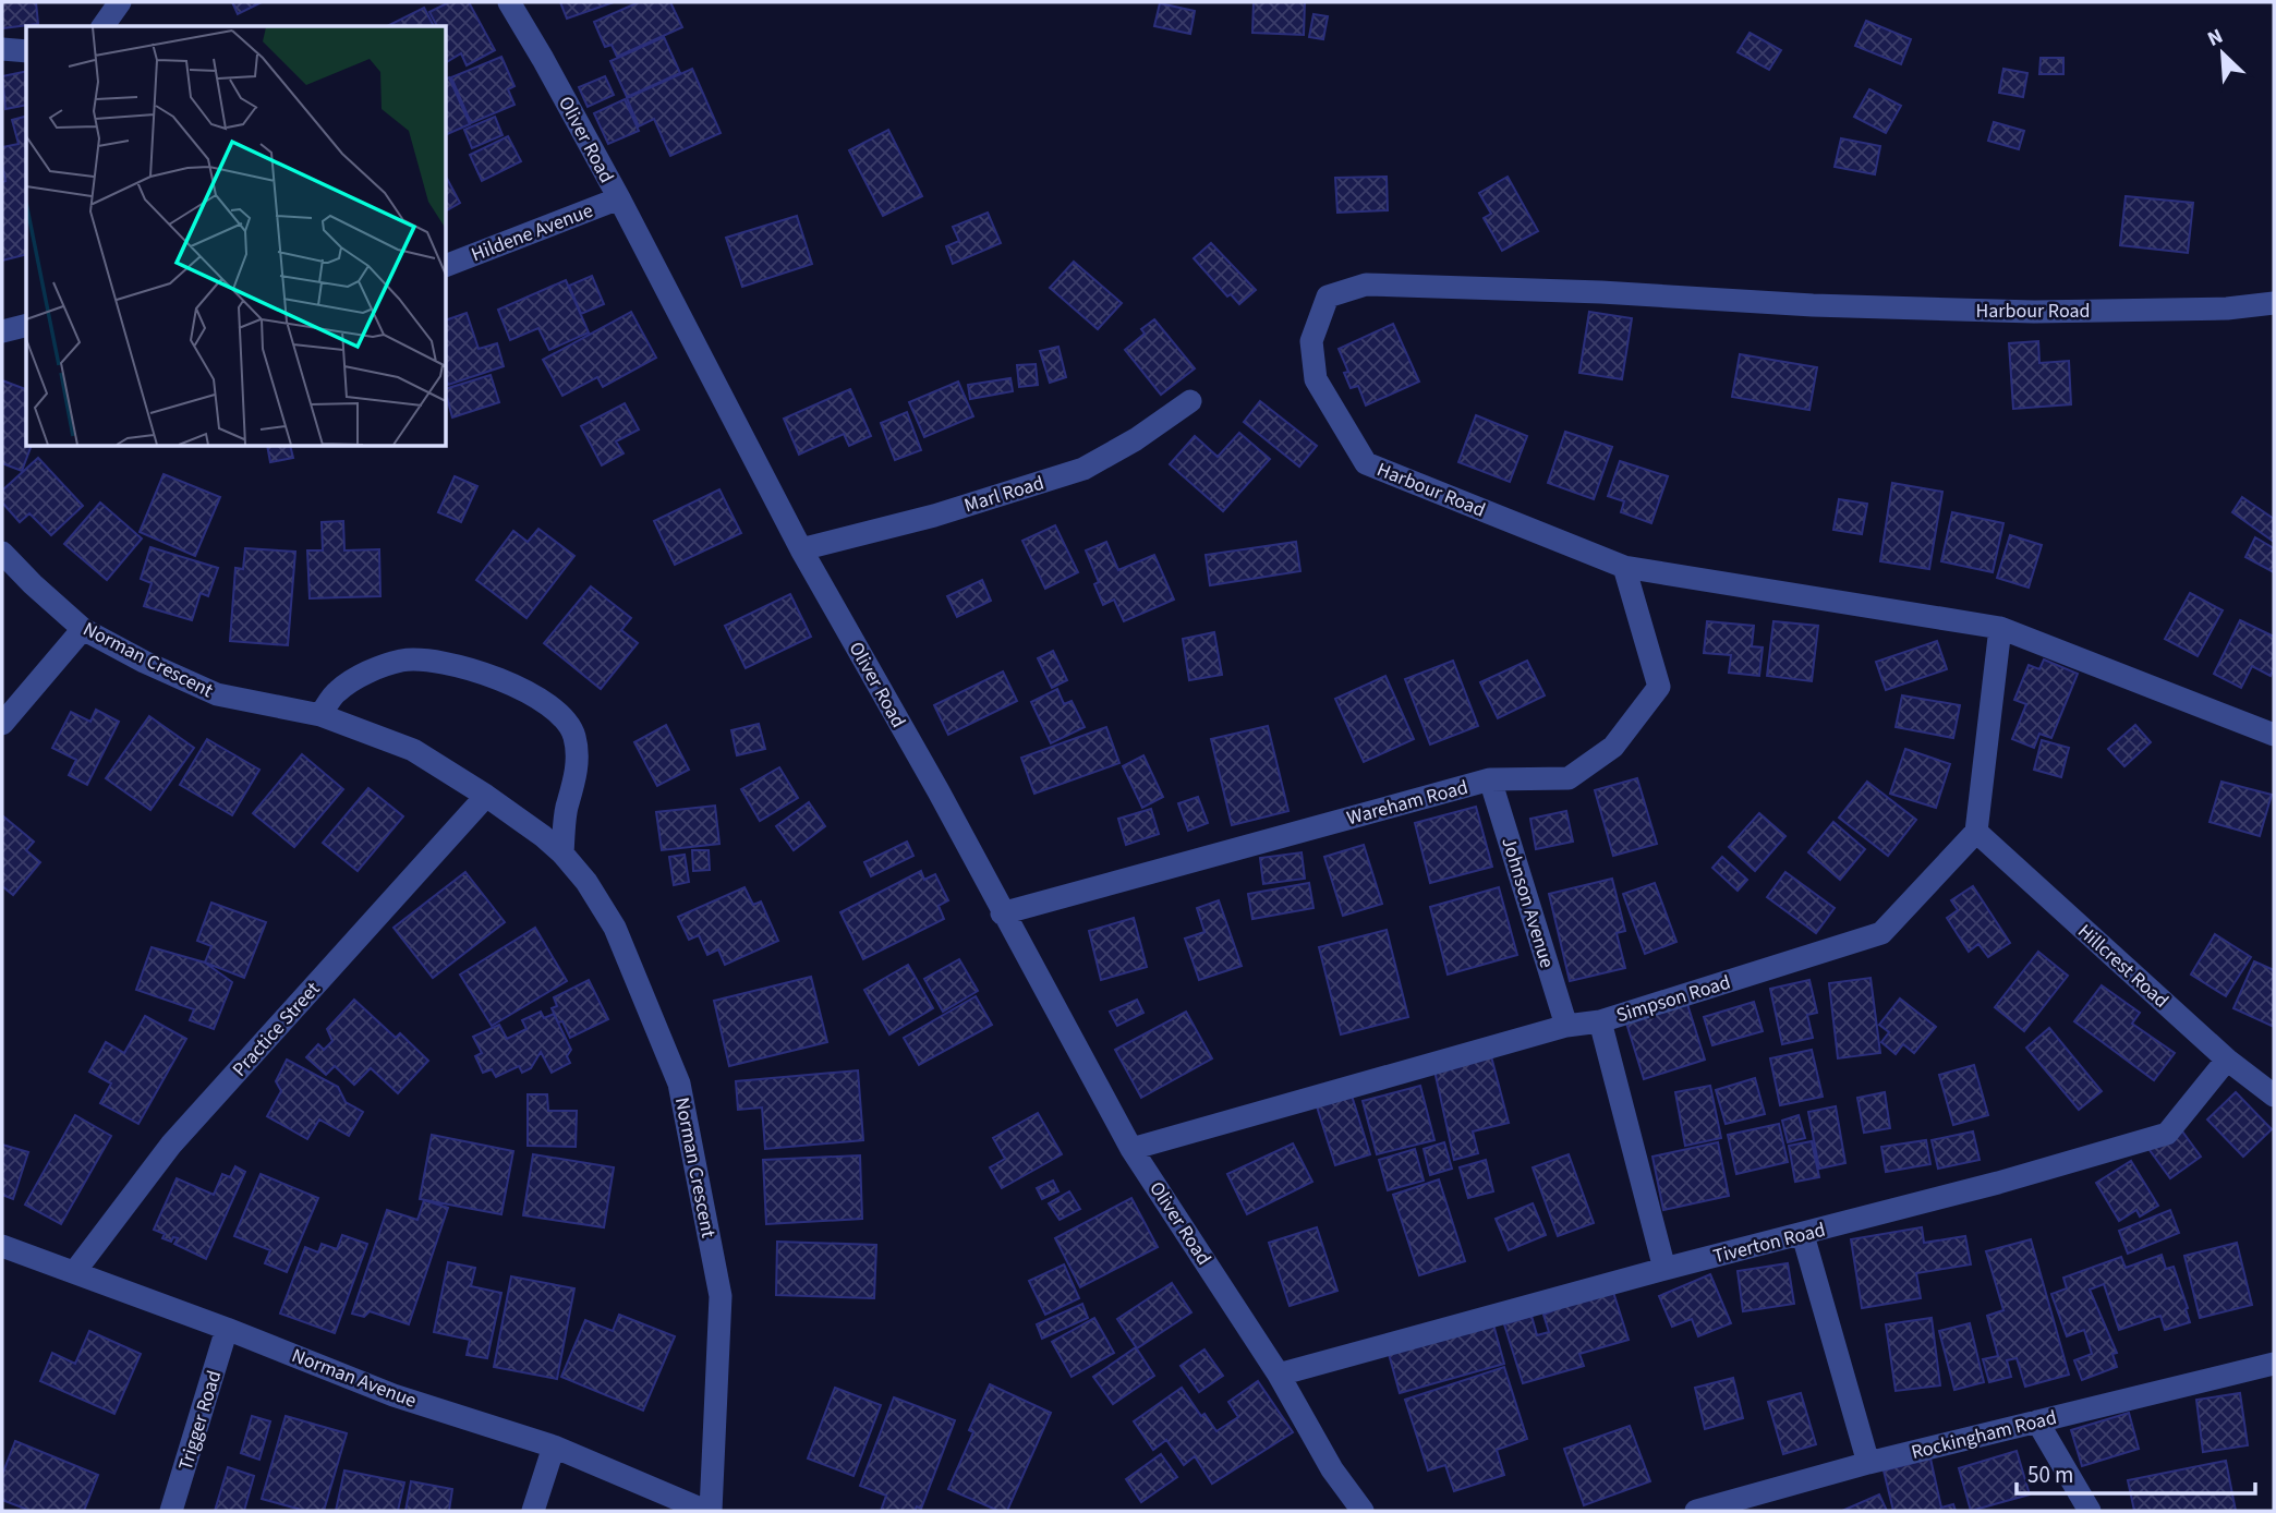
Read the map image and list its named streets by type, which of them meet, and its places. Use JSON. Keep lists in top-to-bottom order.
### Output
{
  "streets": {
    "street": [
      "Oliver Road",
      "Hildene Avenue",
      "Harbour Road",
      "Marl Road",
      "Norman Crescent",
      "Wareham Road",
      "Johnson Avenue",
      "Hillcrest Road",
      "Simpson Road",
      "Practice Street",
      "Tiverton Road",
      "Norman Avenue",
      "Trigger Road",
      "Rockingham Road"
    ]
  },
  "crossings": [
    ["Oliver Road", "Hildene Avenue"],
    ["Oliver Road", "Marl Road"],
    ["Oliver Road", "Wareham Road"],
    ["Oliver Road", "Simpson Road"],
    ["Oliver Road", "Tiverton Road"],
    ["Harbour Road", "Wareham Road"],
    ["Norman Crescent", "Practice Street"],
    ["Norman Crescent", "Norman Avenue"],
    ["Wareham Road", "Johnson Avenue"],
    ["Johnson Avenue", "Simpson Road"],
    ["Hillcrest Road", "Simpson Road"],
    ["Hillcrest Road", "Tiverton Road"],
    ["Practice Street", "Norman Avenue"],
    ["Norman Avenue", "Trigger Road"]
  ],
  "scale_bar": "50 m",
  "north": "top left"
}
